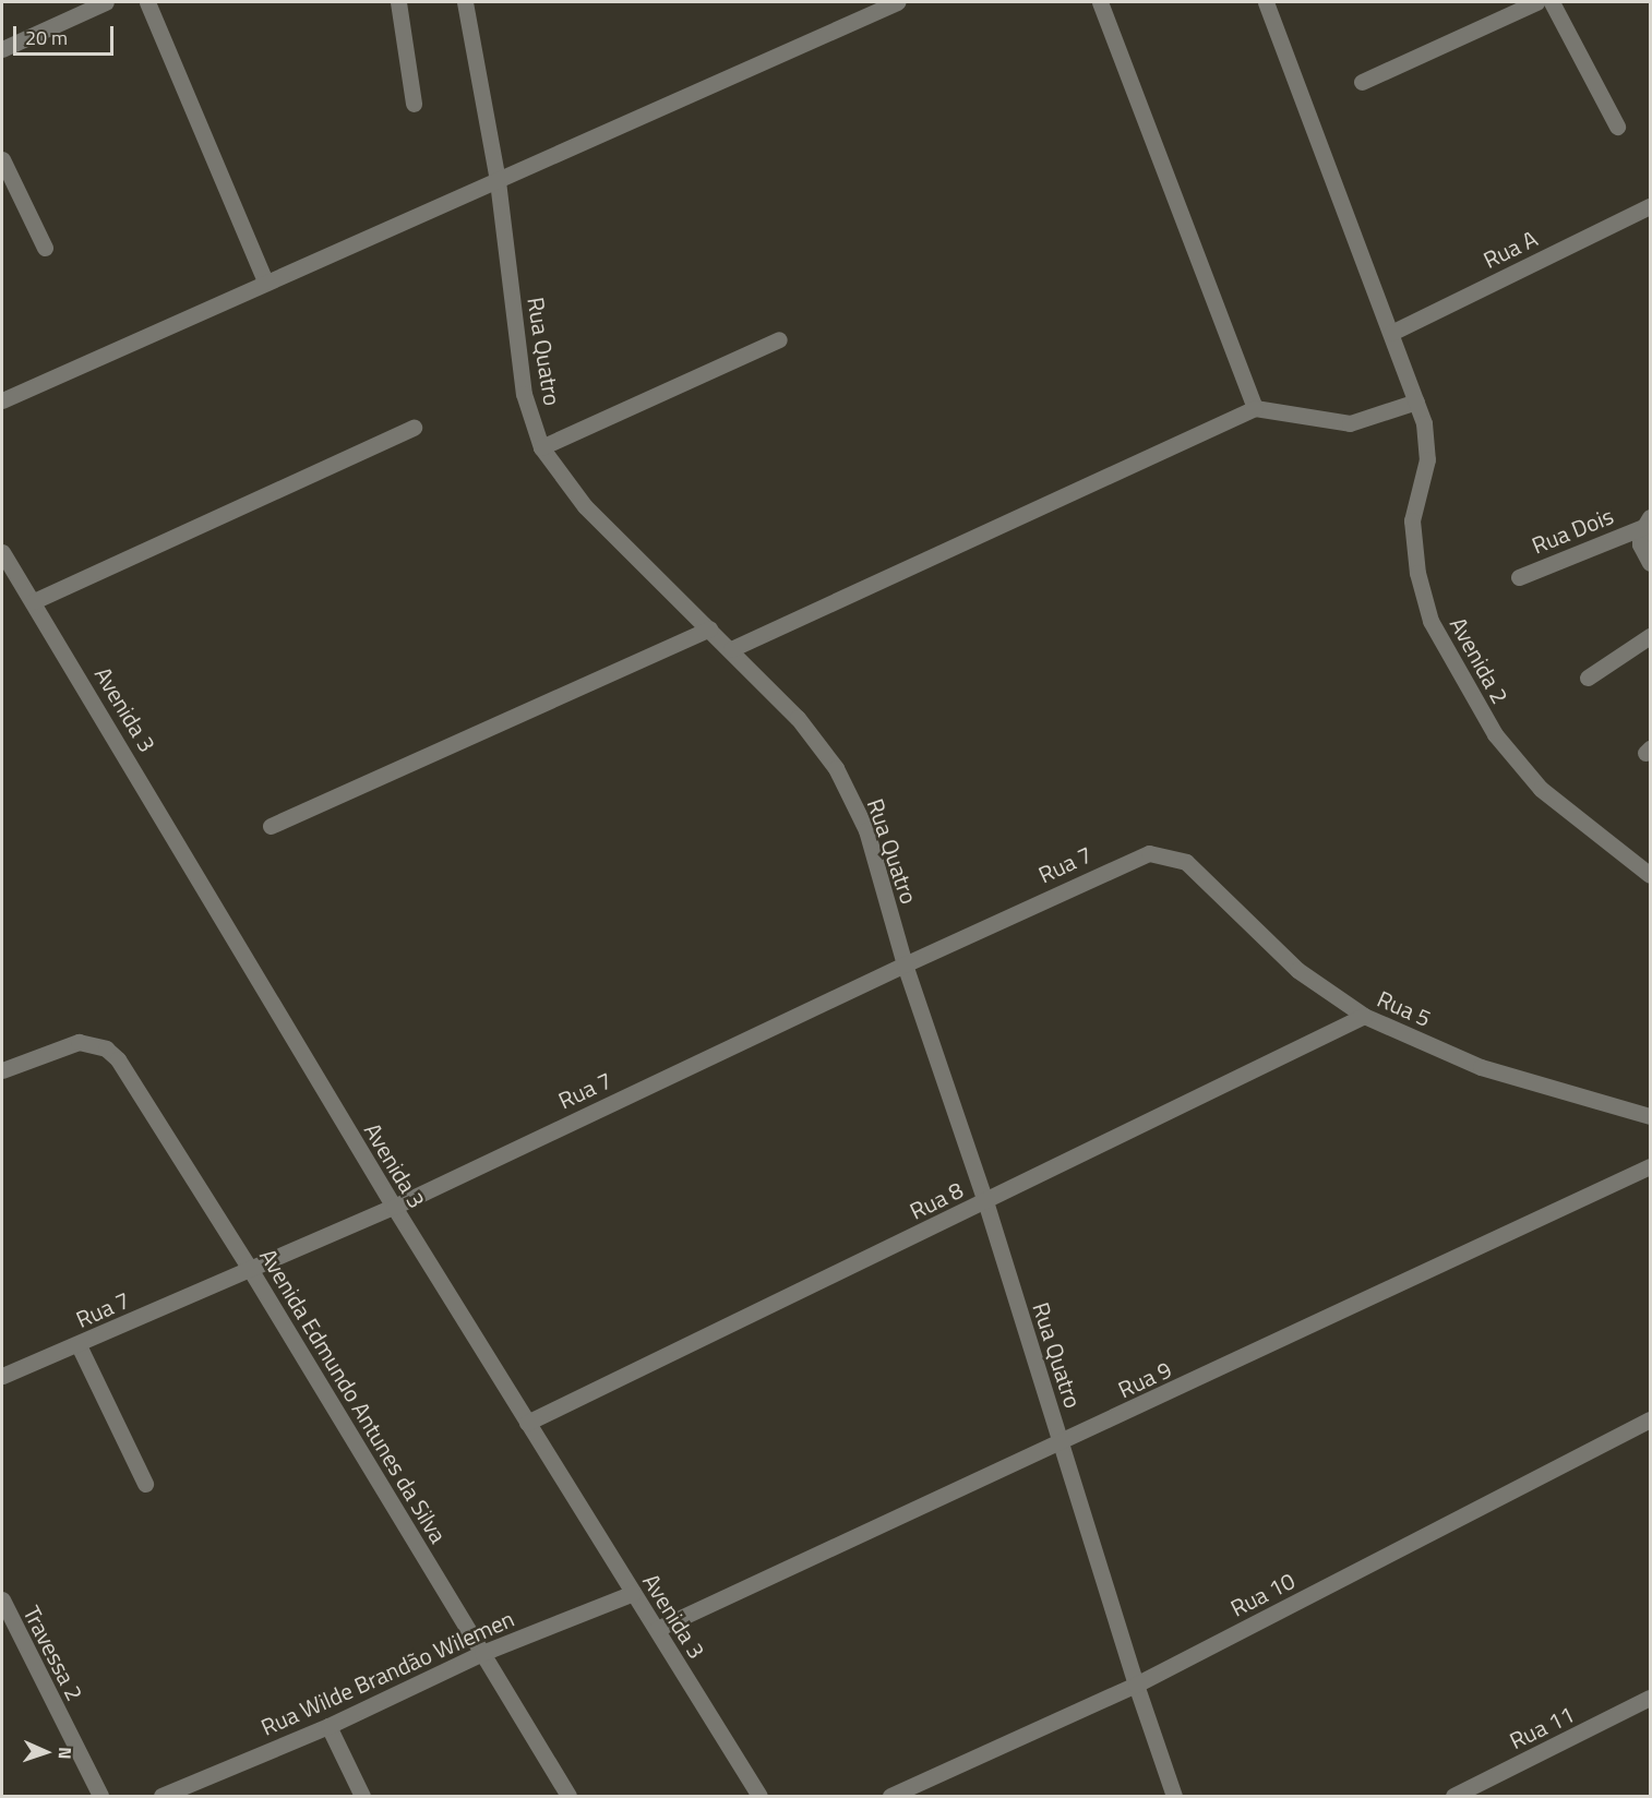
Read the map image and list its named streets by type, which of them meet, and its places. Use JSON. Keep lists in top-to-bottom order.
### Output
{
  "streets": {
    "street": [
      "Rua A",
      "Rua Quatro",
      "Rua Dois",
      "Avenida 2",
      "Avenida 3",
      "Rua 7",
      "Rua 5",
      "Rua 8",
      "Rua 9",
      "Avenida Edmundo Antunes da Silva",
      "Rua 10",
      "Travessa 2",
      "Rua Wilde Brandão Wilemen",
      "Rua 11"
    ]
  },
  "crossings": [
    ["Rua A", "Avenida 2"],
    ["Rua Quatro", "Rua 7"],
    ["Rua Quatro", "Rua 8"],
    ["Rua Quatro", "Rua 9"],
    ["Rua Quatro", "Rua 10"],
    ["Avenida 3", "Rua 7"],
    ["Avenida 3", "Rua 8"],
    ["Avenida 3", "Rua 9"],
    ["Avenida 3", "Rua Wilde Brandão Wilemen"],
    ["Rua 7", "Rua 5"],
    ["Rua 7", "Avenida Edmundo Antunes da Silva"],
    ["Rua 5", "Rua 8"],
    ["Avenida Edmundo Antunes da Silva", "Rua Wilde Brandão Wilemen"]
  ],
  "scale_bar": "20 m",
  "north": "right"
}
